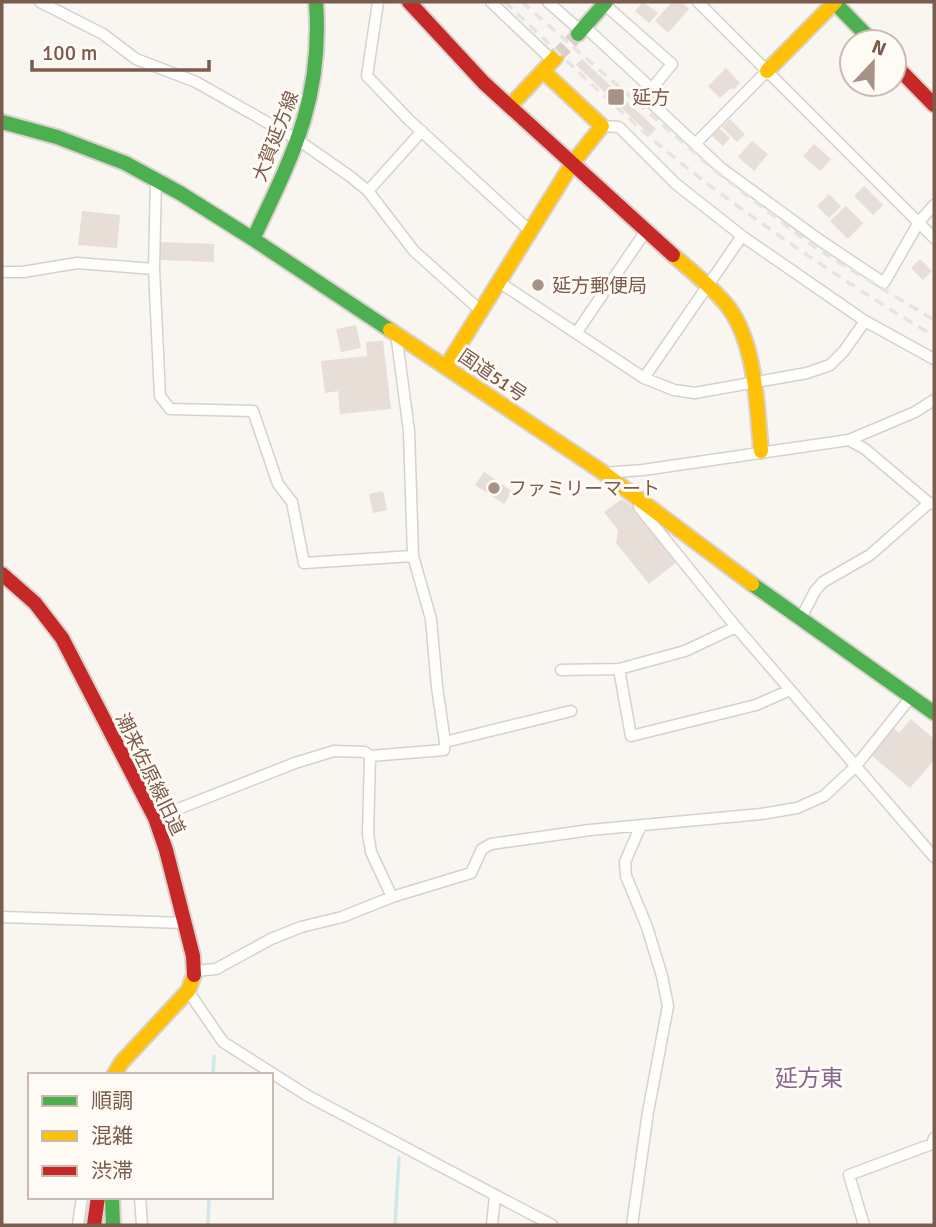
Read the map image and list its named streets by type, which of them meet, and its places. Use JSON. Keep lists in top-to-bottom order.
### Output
{
  "streets": {
    "main road": ["大賀延方線", "国道51号", "潮来佐原線旧道"]
  },
  "crossings": [
    ["大賀延方線", "国道51号"]
  ],
  "districts": ["延方東"],
  "places": {
    "transit": ["延方"],
    "other": ["延方郵便局", "ファミリーマート"]
  },
  "legend": ["順調", "混雑", "渋滞"],
  "scale_bar": "100 m",
  "north": "top"
}
